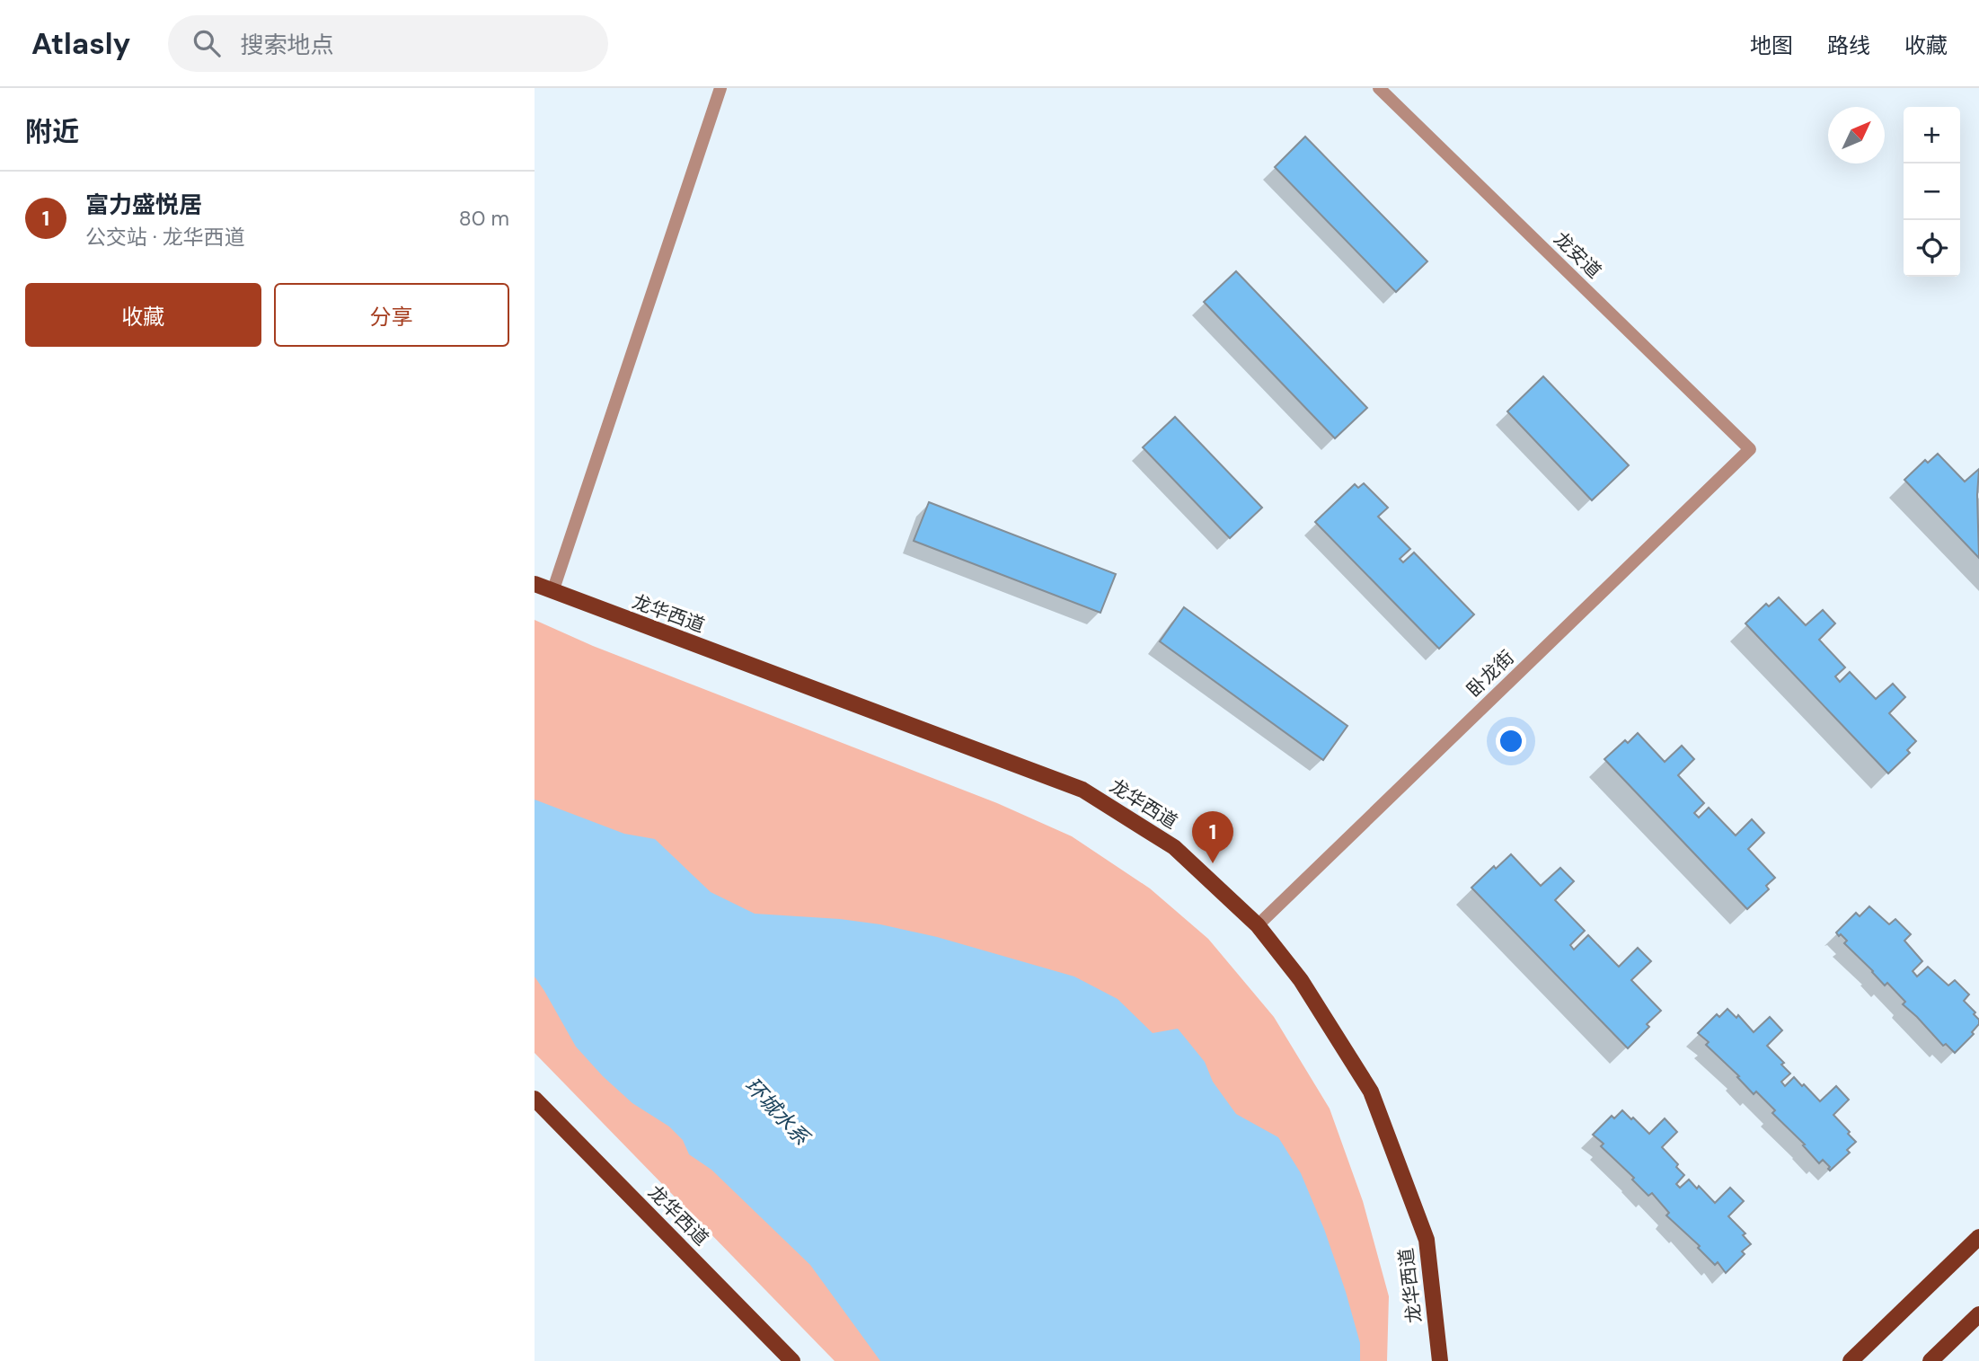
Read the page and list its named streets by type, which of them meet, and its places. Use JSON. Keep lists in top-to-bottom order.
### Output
{
  "streets": {
    "main road": ["龙华西道"],
    "street": ["龙安道", "卧龙街"]
  },
  "crossings": [
    ["龙安道", "卧龙街"],
    ["龙华西道", "卧龙街"]
  ],
  "water": ["环城水系"],
  "north": "top right",
  "page": {
    "header": "Atlasly",
    "search": "搜索地点",
    "nav": ["地图", "路线", "收藏"],
    "heading": "附近",
    "map_buttons": ["+", "−"],
    "list": [
      {
        "mark": "1",
        "name": "富力盛悦居",
        "note": "公交站 · 龙华西道",
        "value": "80 m"
      }
    ],
    "buttons": ["收藏", "分享"],
    "pins": "1"
  }
}
